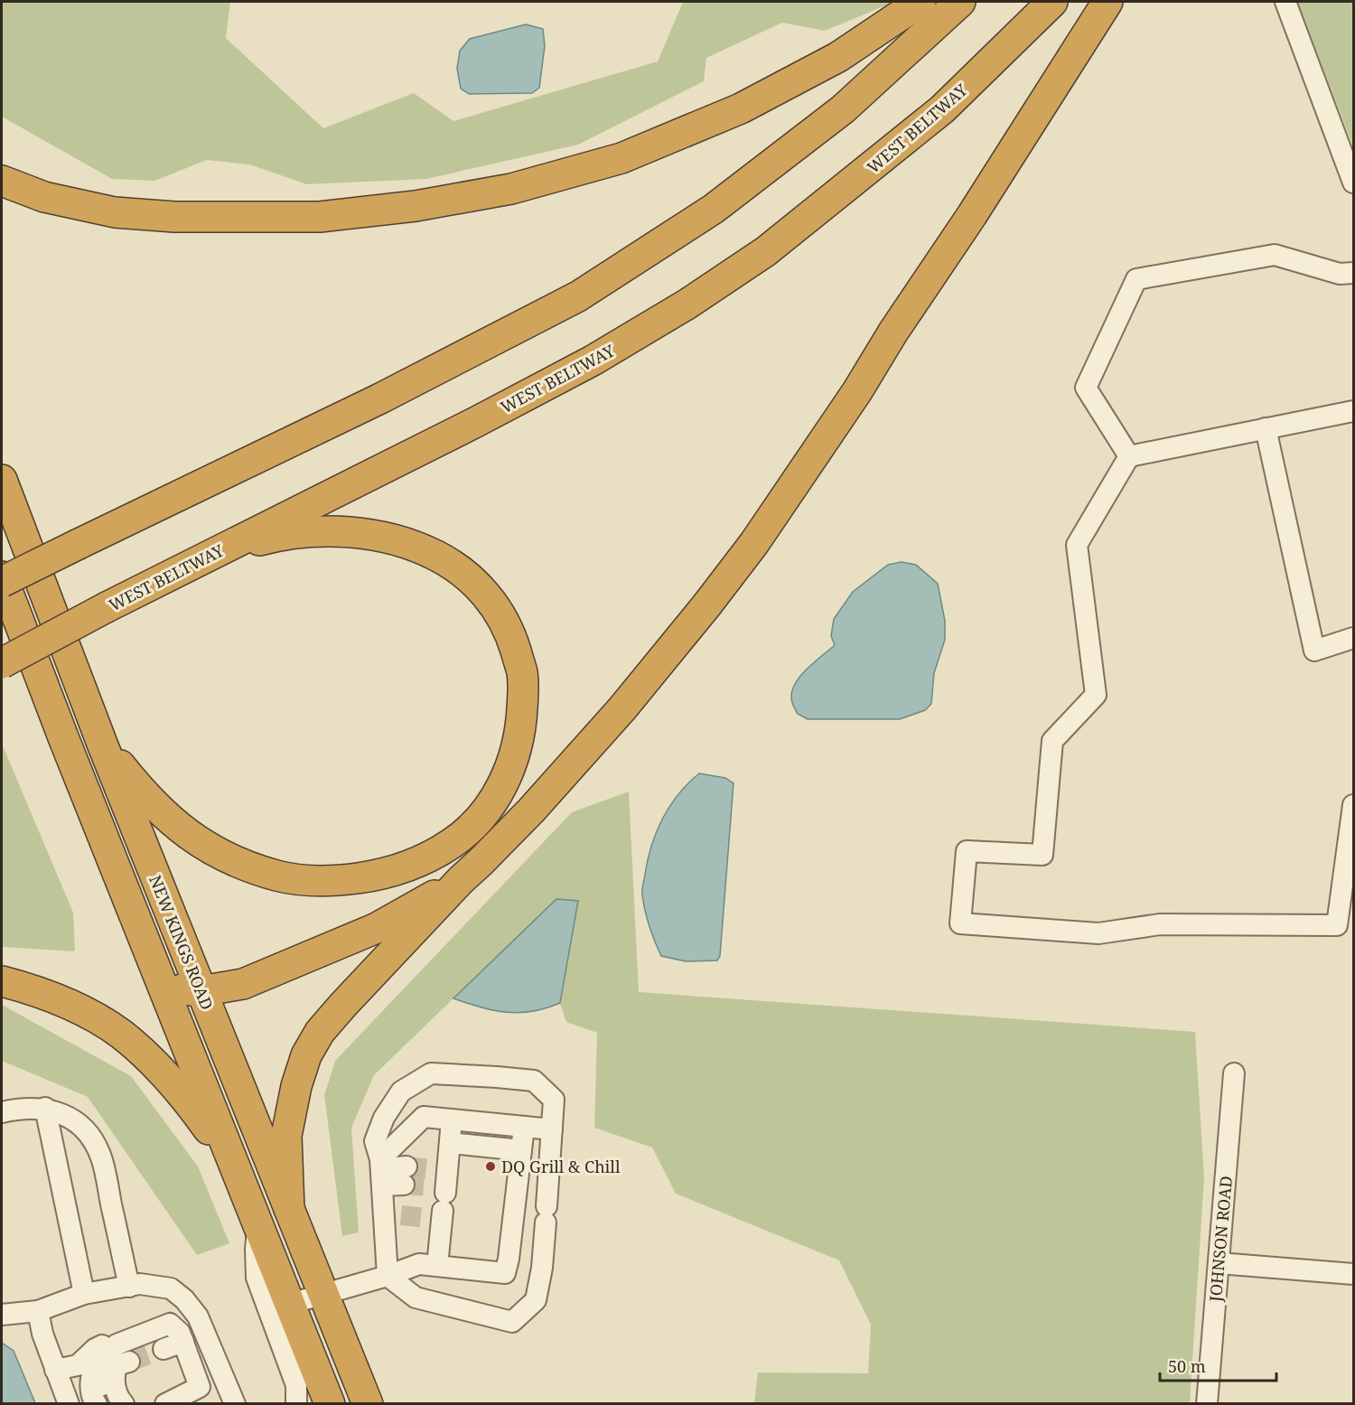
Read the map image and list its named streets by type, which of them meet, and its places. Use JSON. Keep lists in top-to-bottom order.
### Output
{
  "streets": {
    "highway": ["WEST BELTWAY", "NEW KINGS ROAD"],
    "street": ["JOHNSON ROAD"]
  },
  "places": ["DQ Grill & Chill"],
  "scale_bar": "50 m"
}
